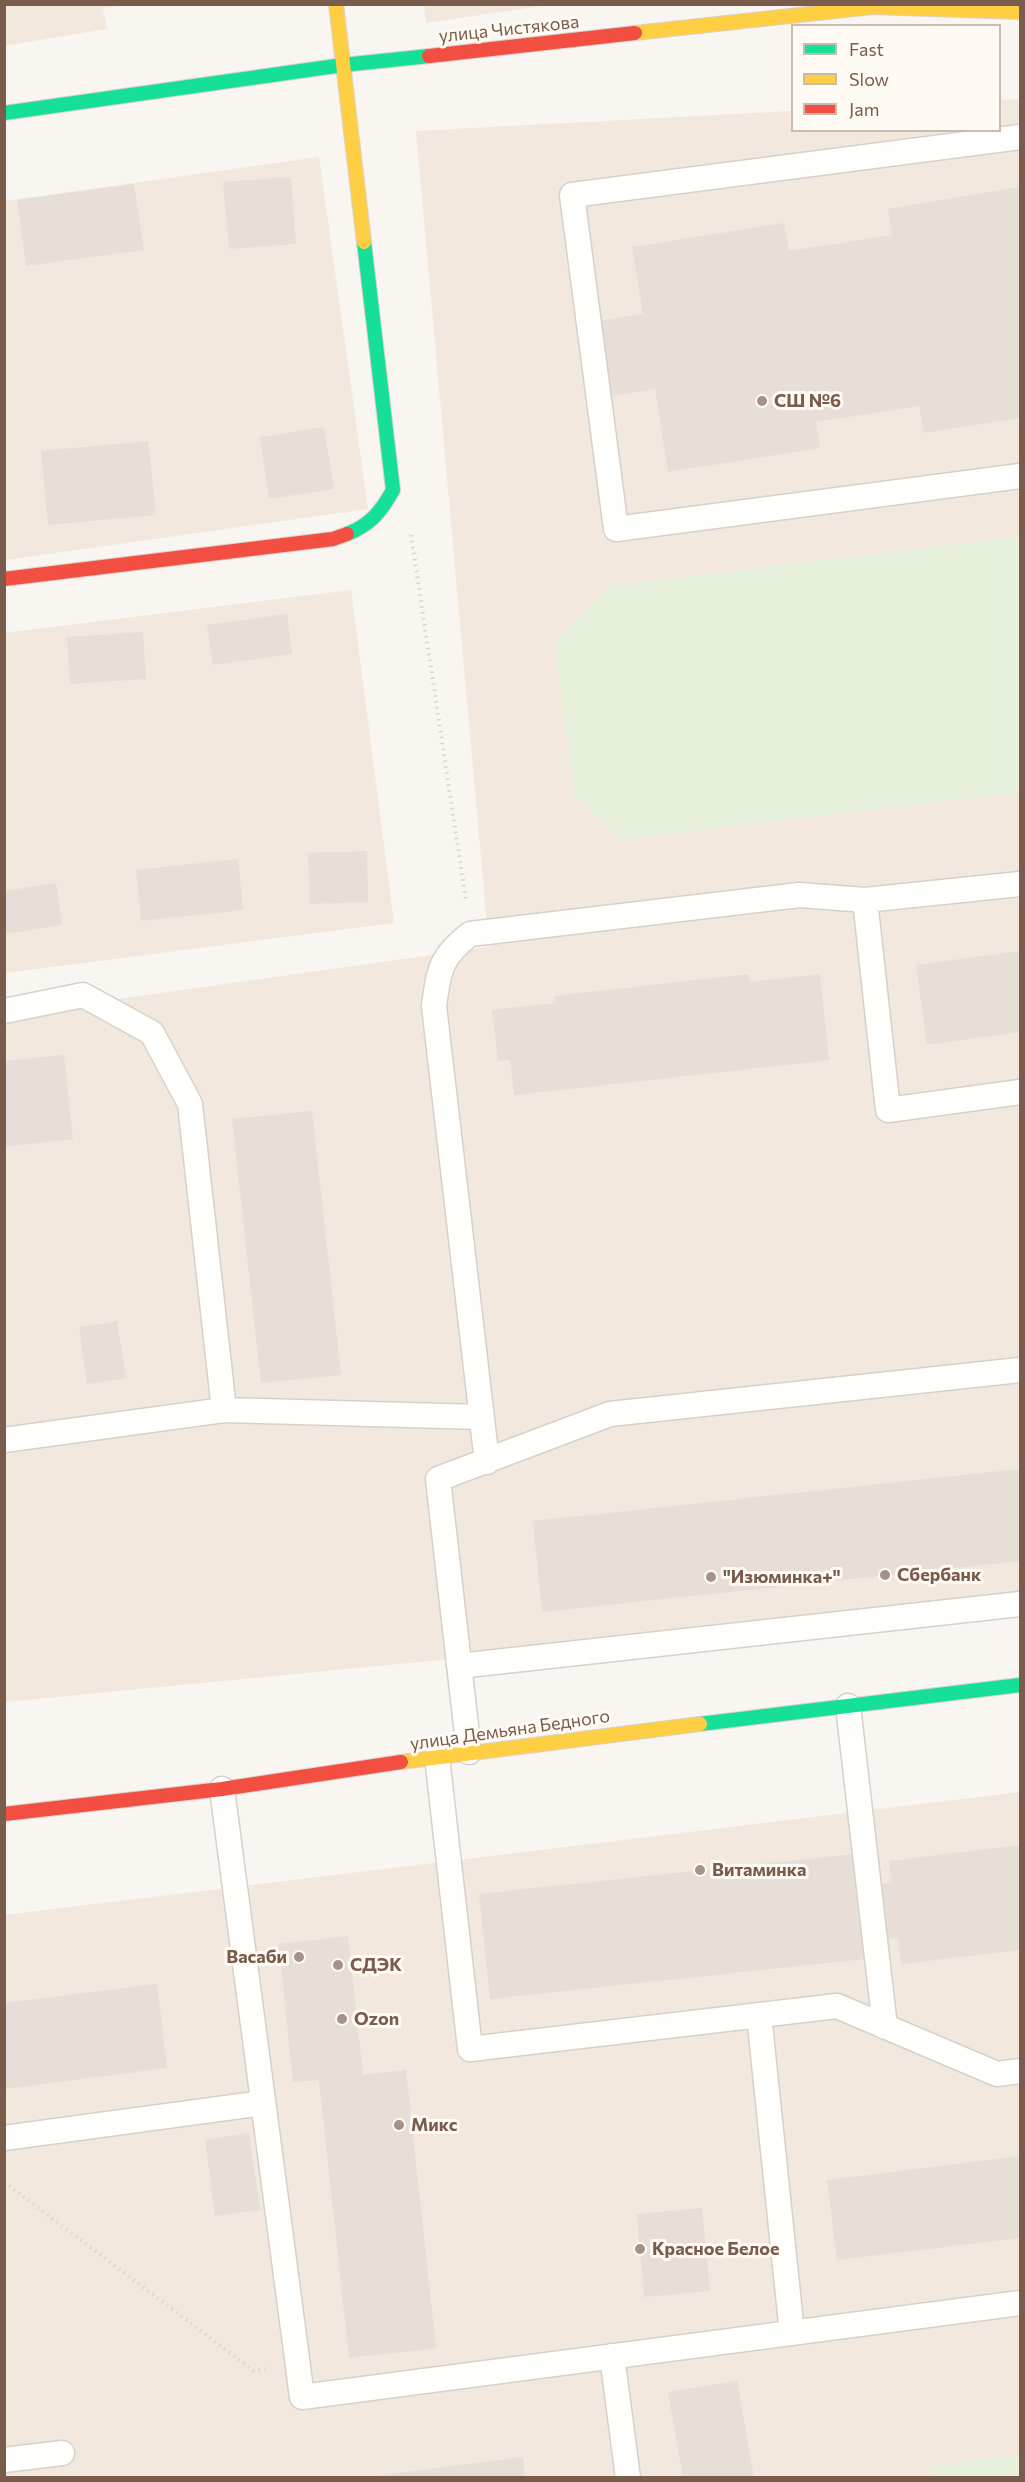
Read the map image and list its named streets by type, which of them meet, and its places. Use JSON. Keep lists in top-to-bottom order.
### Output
{
  "streets": {
    "street": ["улица Чистякова", "улица Демьяна Бедного"]
  },
  "places": [
    "СШ №6",
    "Сбербанк",
    "\"Изюминка+\"",
    "Витаминка",
    "Васаби",
    "СДЭК",
    "Ozon",
    "Микс",
    "Красное Белое"
  ],
  "legend": ["Fast", "Slow", "Jam"]
}
